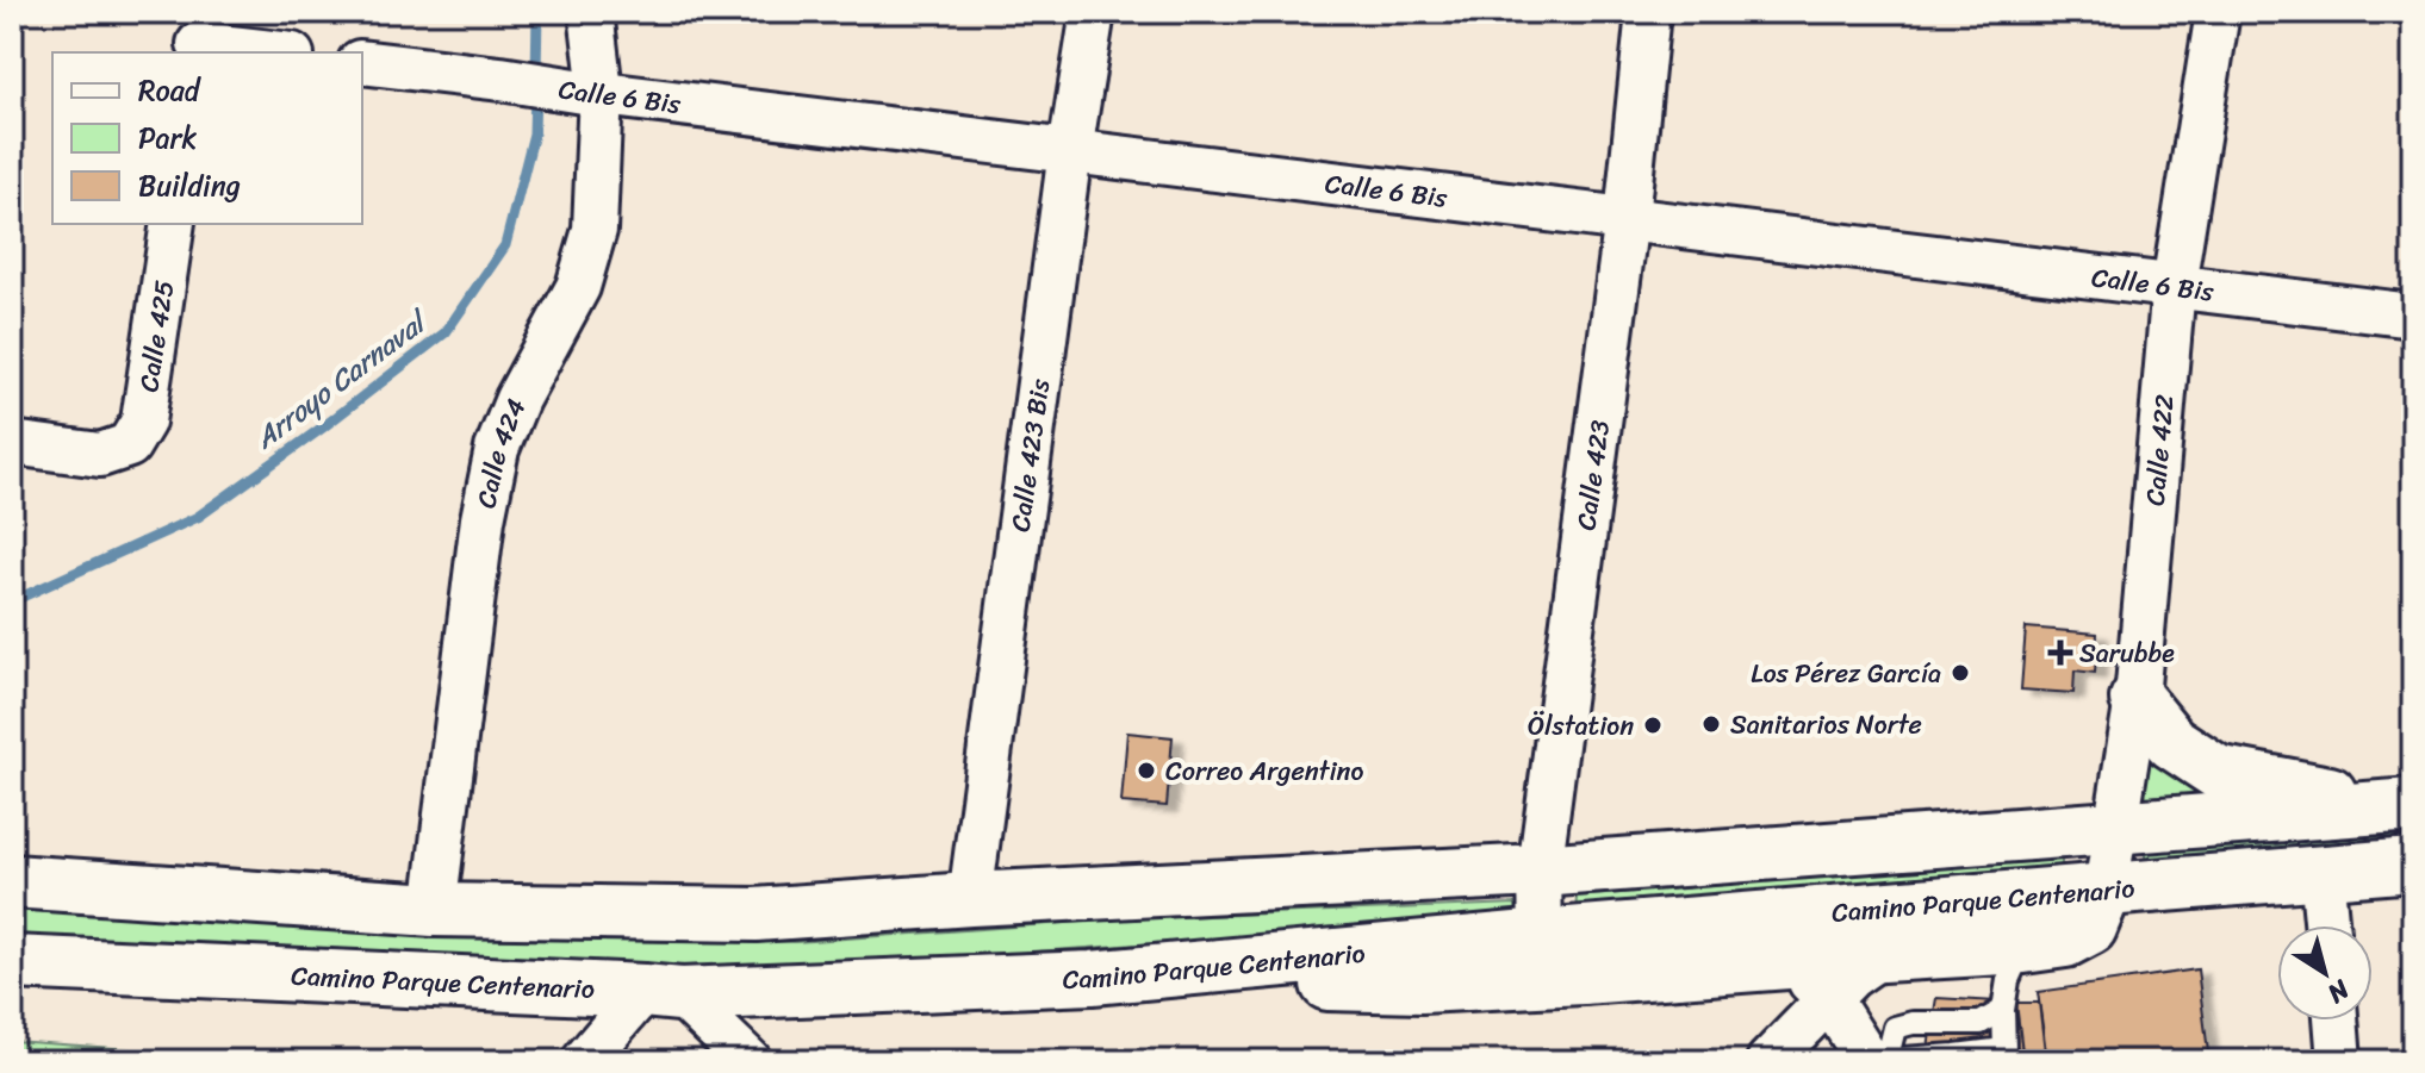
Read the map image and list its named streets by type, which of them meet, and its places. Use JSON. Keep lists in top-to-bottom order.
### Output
{
  "streets": {
    "main road": ["Camino Parque Centenario"],
    "street": [
      "Calle 6 Bis",
      "Calle 425",
      "Calle 422",
      "Calle 424",
      "Calle 423 Bis",
      "Calle 423"
    ]
  },
  "crossings": [
    ["Calle 6 Bis", "Calle 422"],
    ["Calle 6 Bis", "Calle 424"],
    ["Calle 6 Bis", "Calle 423 Bis"],
    ["Calle 6 Bis", "Calle 423"],
    ["Calle 422", "Camino Parque Centenario"],
    ["Calle 423", "Camino Parque Centenario"]
  ],
  "water": ["Arroyo Carnaval"],
  "places": {
    "health": ["Sarubbe"],
    "other": [
      "Los Pérez García",
      "Sanitarios Norte",
      "Ölstation",
      "Correo Argentino"
    ]
  },
  "legend": ["Road", "Park", "Building"],
  "north": "bottom right"
}
